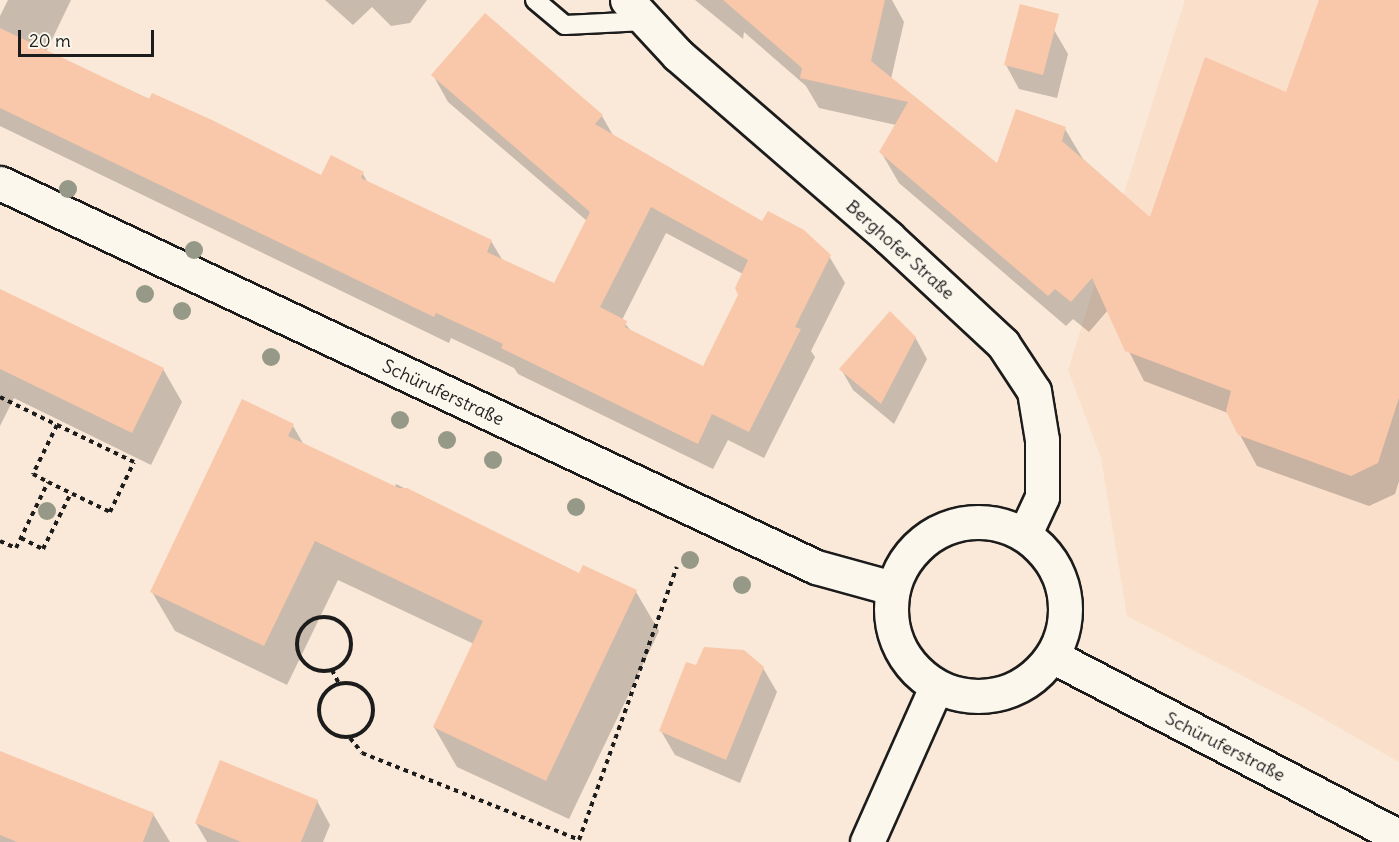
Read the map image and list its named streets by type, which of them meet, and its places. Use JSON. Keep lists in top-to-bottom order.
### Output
{
  "streets": {
    "main road": ["Berghofer Straße", "Schüruferstraße"]
  },
  "crossings": [
    ["Berghofer Straße", "Schüruferstraße"]
  ],
  "scale_bar": "20 m"
}
